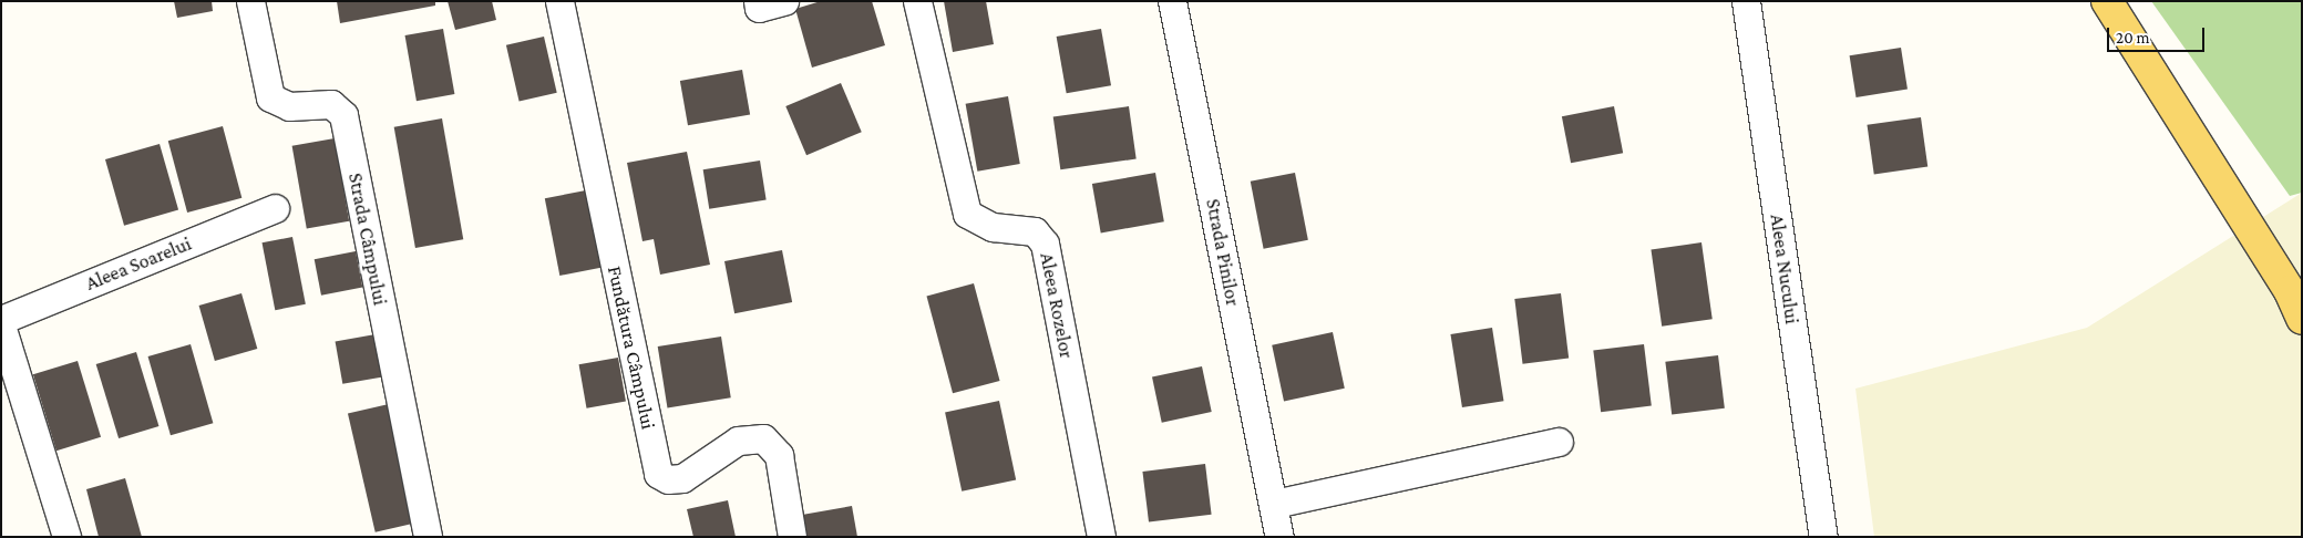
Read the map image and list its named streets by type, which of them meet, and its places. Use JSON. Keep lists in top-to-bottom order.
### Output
{
  "streets": {
    "street": [
      "Strada Câmpului",
      "Strada Pinilor",
      "Aleea Soarelui",
      "Aleea Nucului",
      "Aleea Rozelor",
      "Fundătura Câmpului"
    ]
  },
  "scale_bar": "20 m"
}
